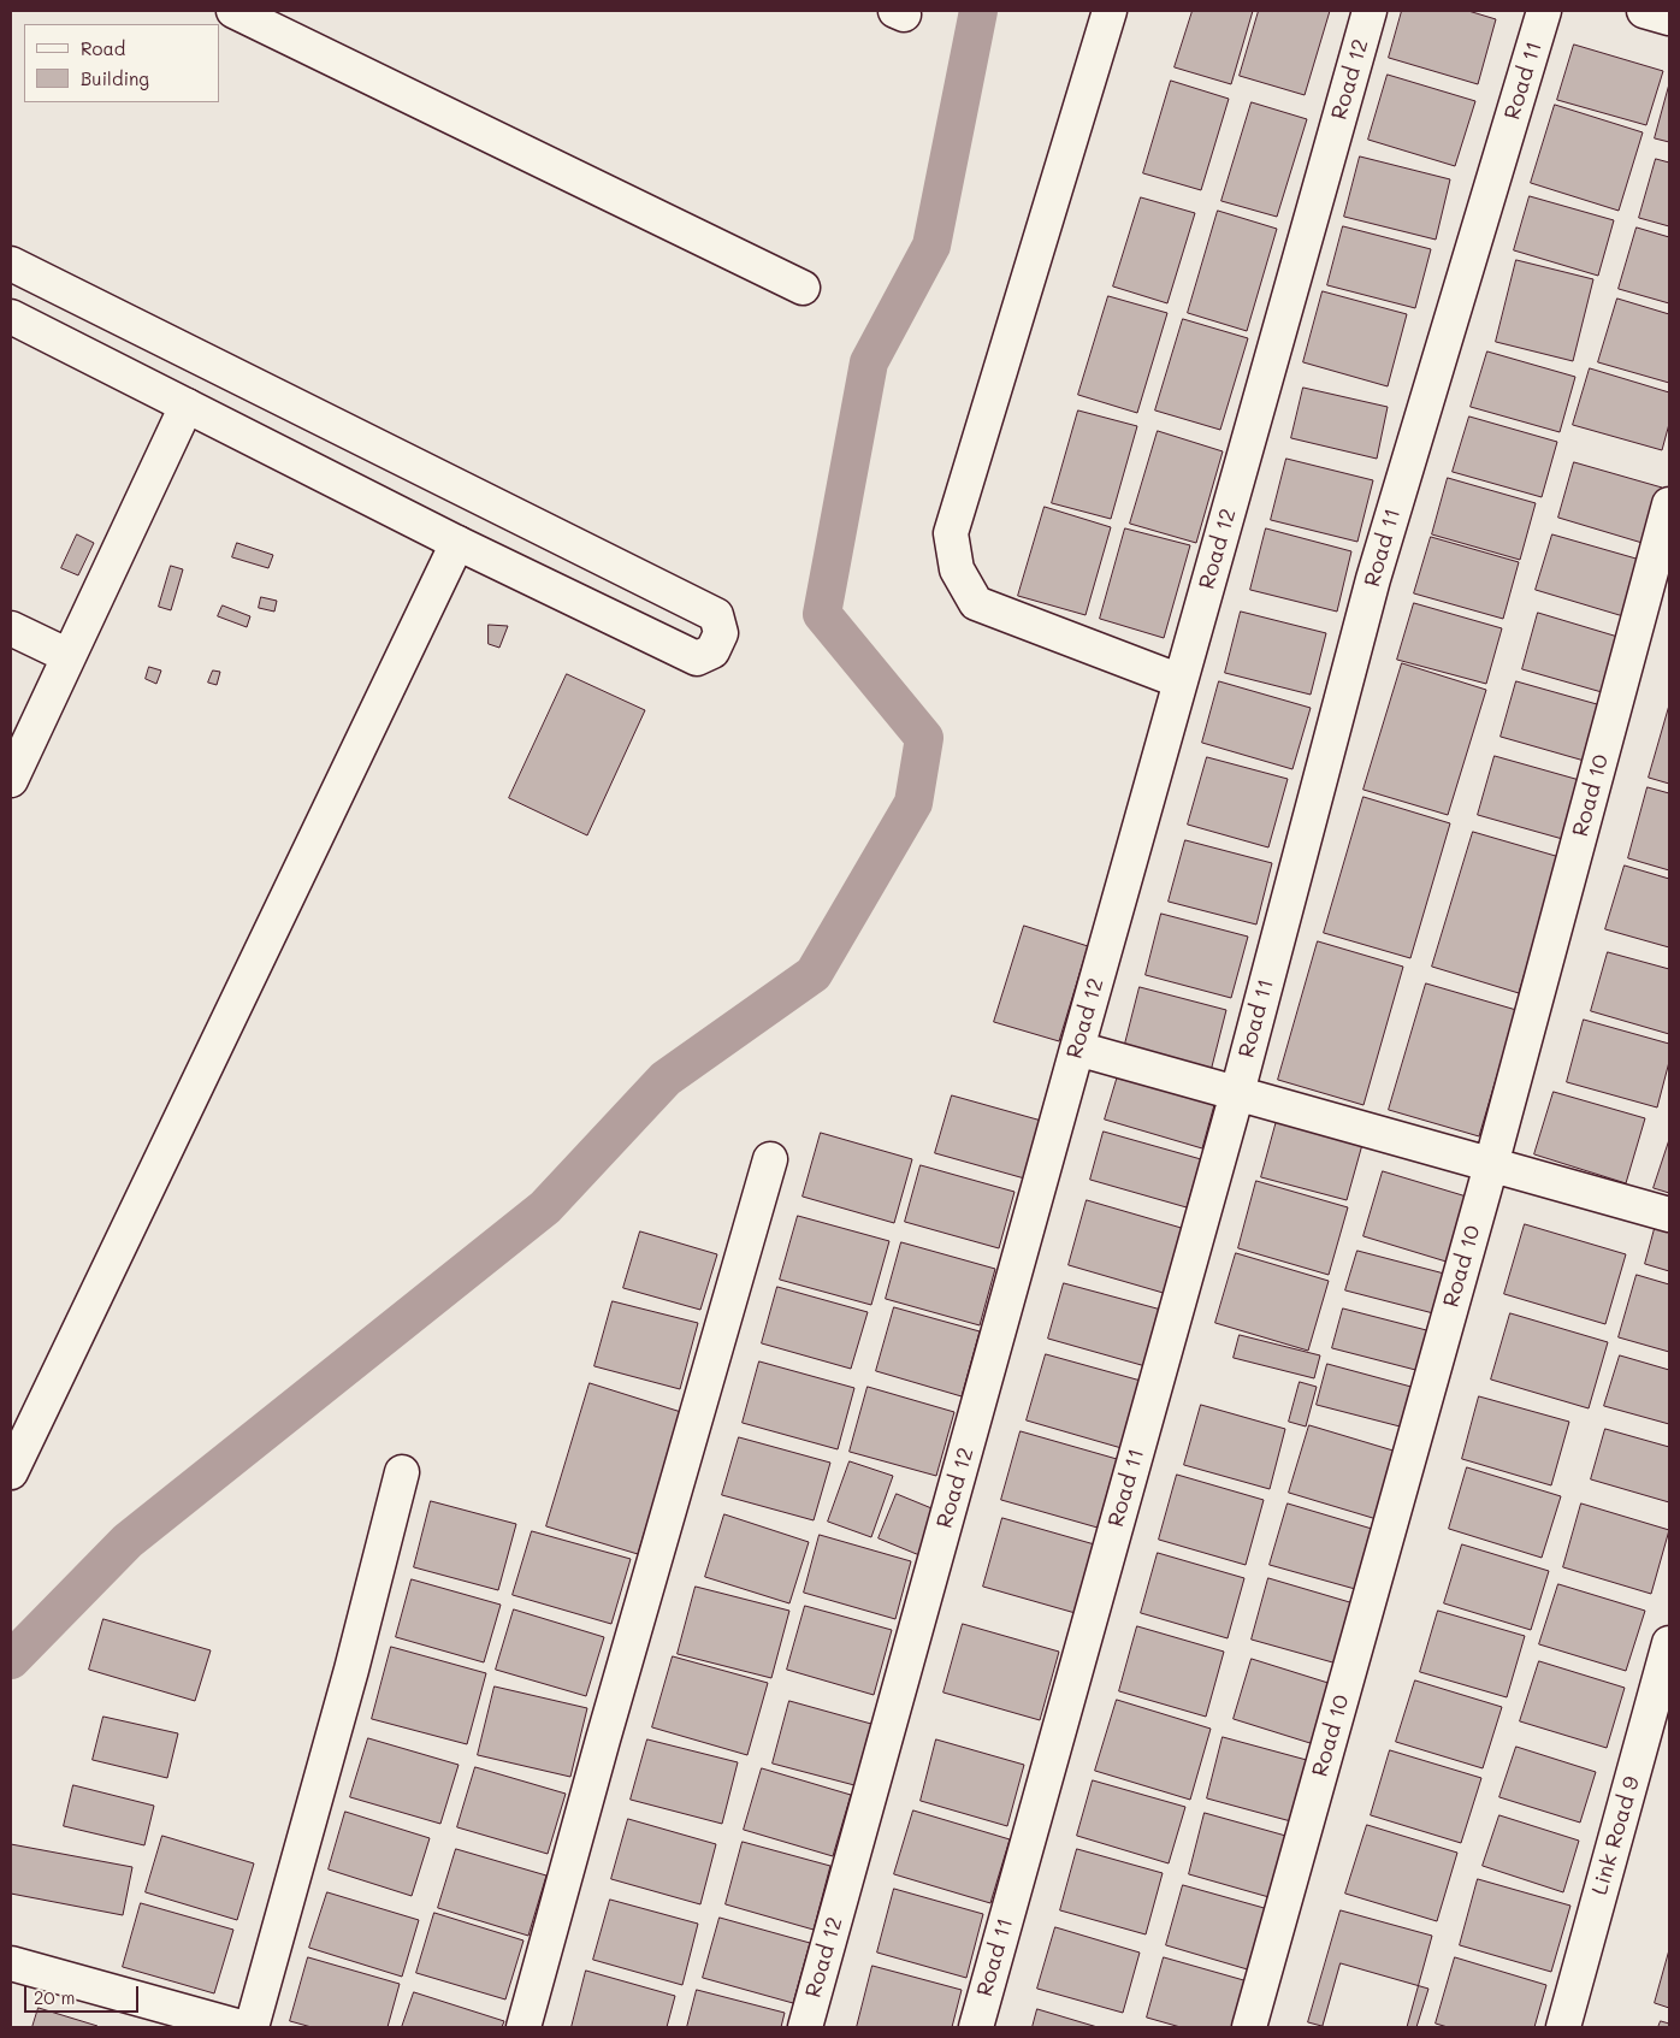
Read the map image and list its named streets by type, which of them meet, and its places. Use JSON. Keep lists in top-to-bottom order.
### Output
{
  "streets": {
    "street": [
      "Road 12",
      "Road 11",
      "Road 10",
      "Link Road 9"
    ]
  },
  "legend": ["Road", "Building"],
  "scale_bar": "20 m"
}
